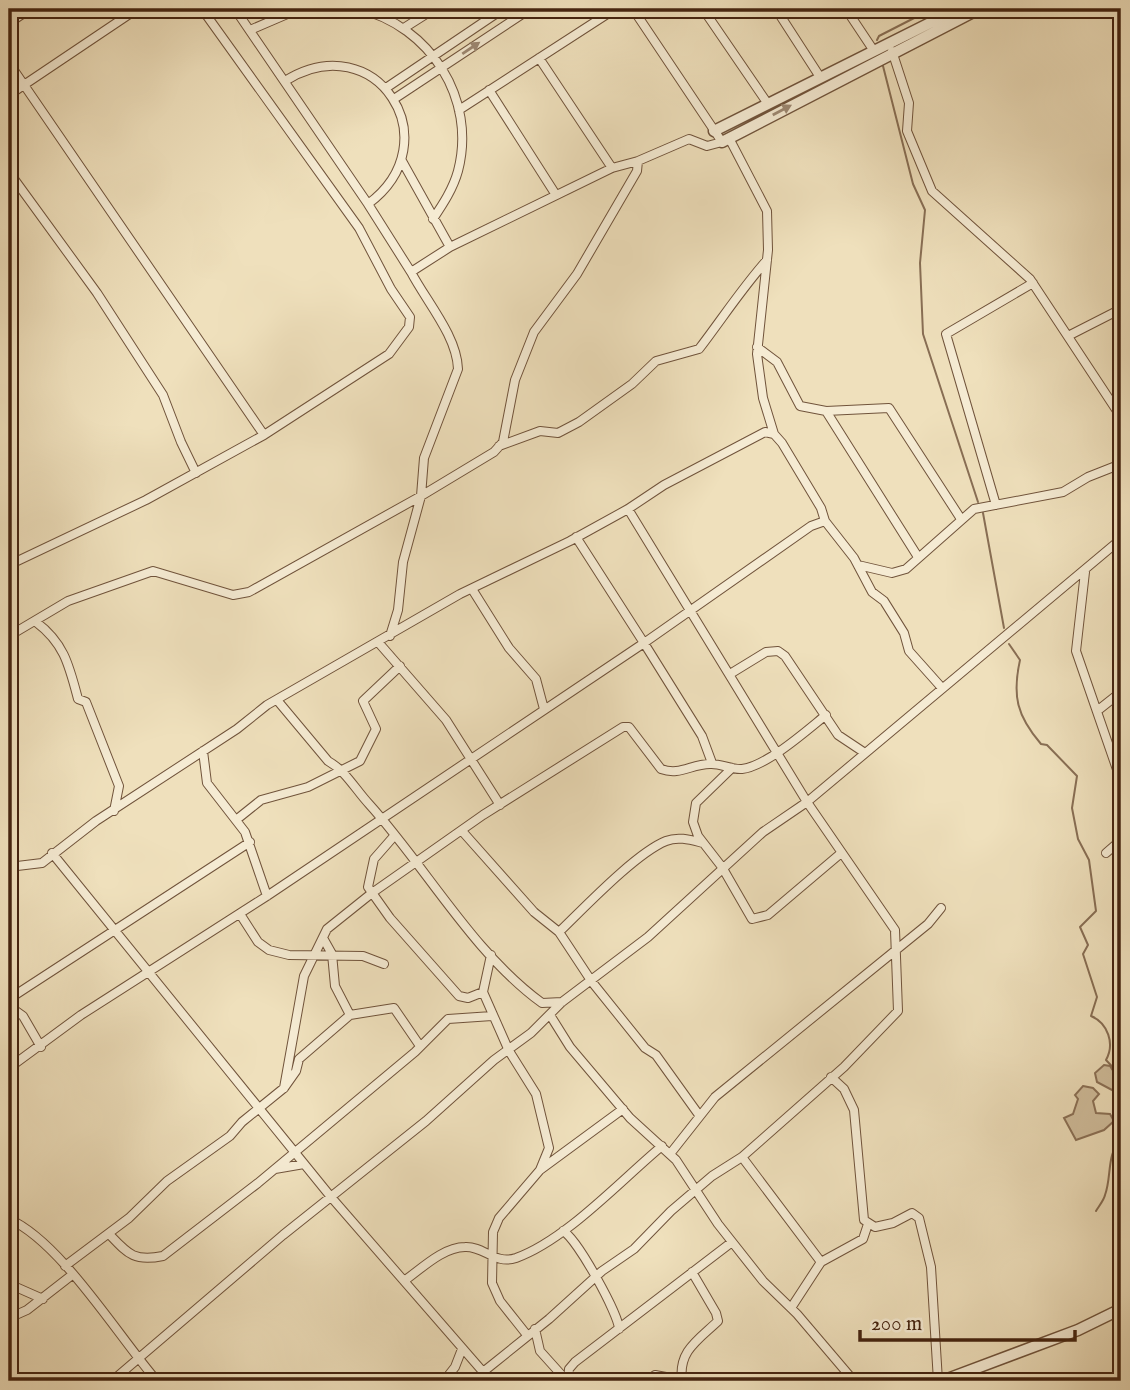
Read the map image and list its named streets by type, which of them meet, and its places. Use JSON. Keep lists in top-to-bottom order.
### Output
{
  "scale_bar": "200 m"
}
